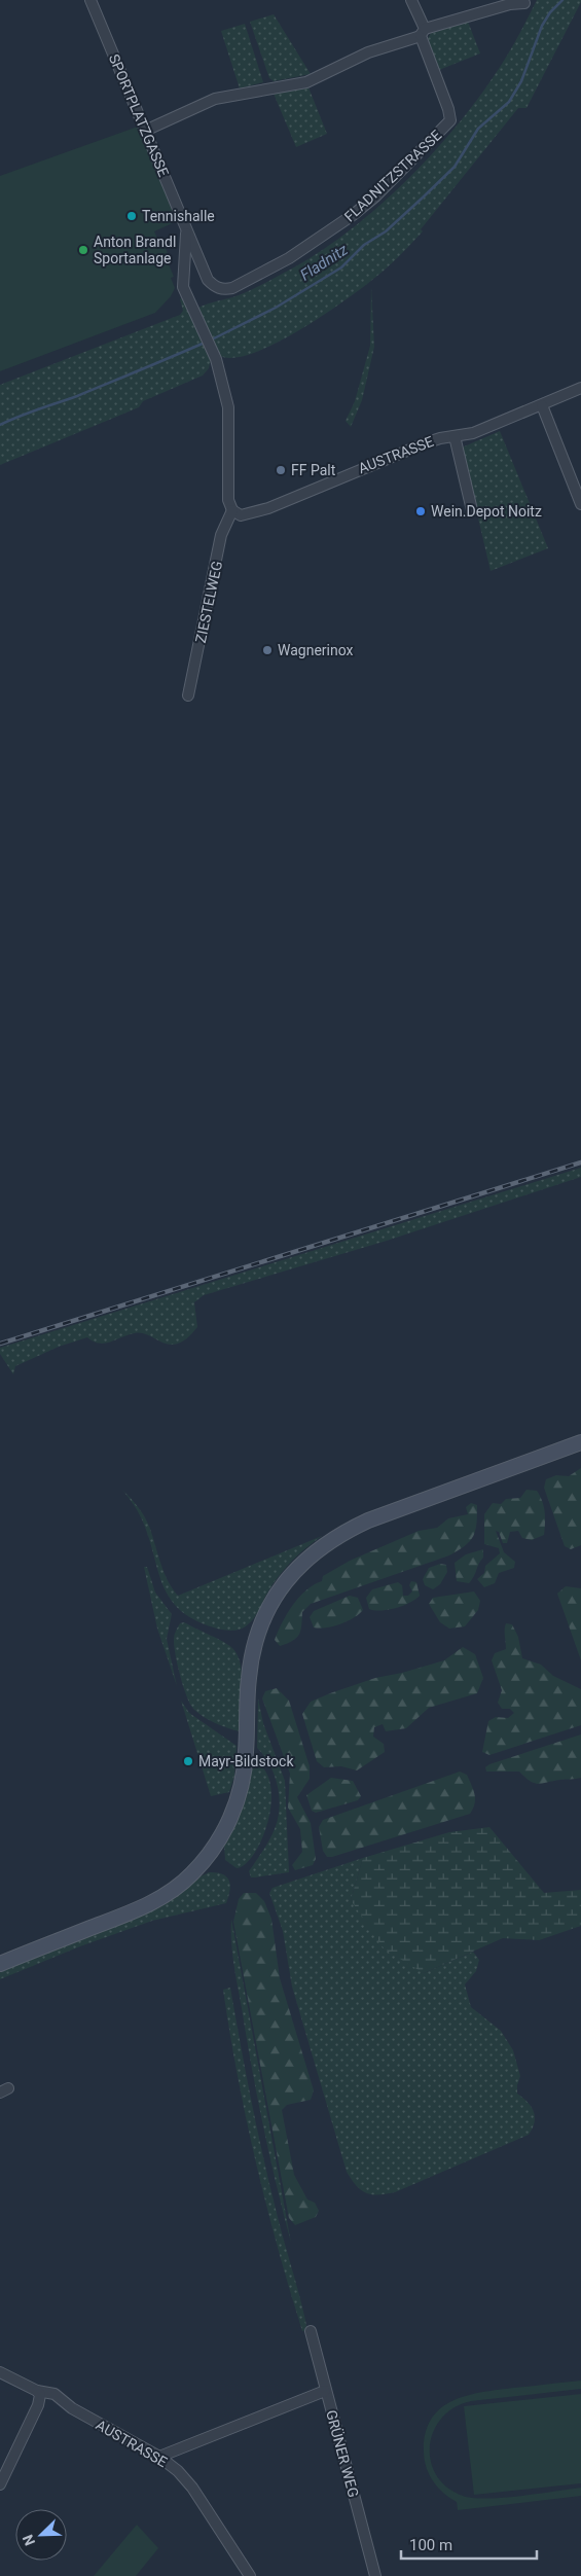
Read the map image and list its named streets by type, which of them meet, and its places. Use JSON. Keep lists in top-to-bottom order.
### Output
{
  "streets": {
    "street": [
      "SPORTPLATZGASSE",
      "FLADNITZSTRASSE",
      "AUSTRASSE",
      "ZIESTELWEG",
      "GRÜNER WEG"
    ]
  },
  "crossings": [
    ["SPORTPLATZGASSE", "FLADNITZSTRASSE"],
    ["SPORTPLATZGASSE", "AUSTRASSE"],
    ["SPORTPLATZGASSE", "ZIESTELWEG"],
    ["AUSTRASSE", "ZIESTELWEG"]
  ],
  "water": ["Fladnitz"],
  "places": [
    "Tennishalle",
    "Anton Brandl Sportanlage",
    "FF Palt",
    "Wein.Depot Noitz",
    "Wagnerinox",
    "Mayr-Bildstock"
  ],
  "scale_bar": "100 m",
  "north": "bottom left"
}
